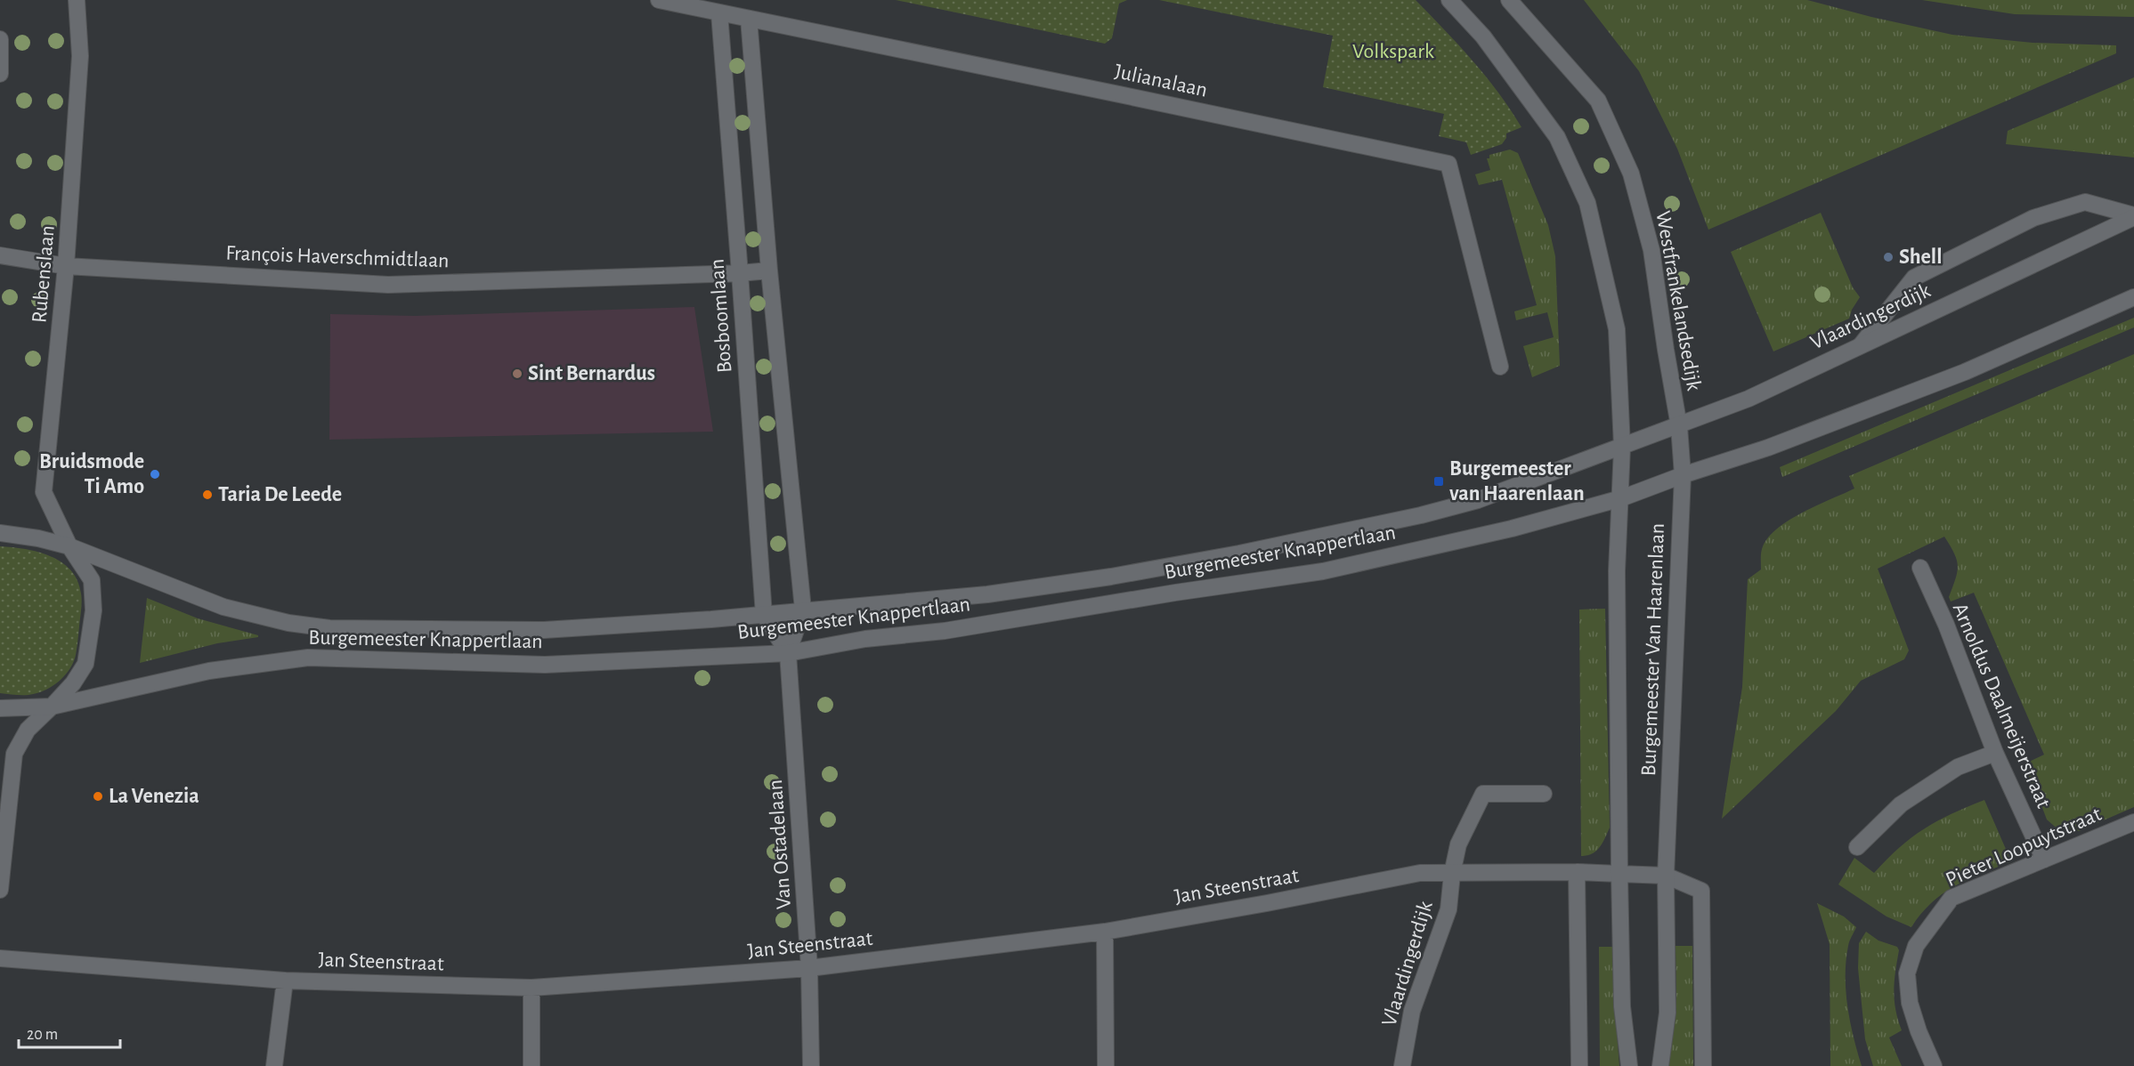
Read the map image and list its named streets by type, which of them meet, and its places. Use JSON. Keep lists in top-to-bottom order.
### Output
{
  "streets": {
    "street": [
      "Julianalaan",
      "François Haverschmidtlaan",
      "Rubenslaan",
      "Westfrankelandsedijk",
      "Bosboomlaan",
      "Vlaardingerdijk",
      "Burgemeester Knappertlaan",
      "Burgemeester Van Haarenlaan",
      "Arnoldus Daalmeijerstraat",
      "Van Ostadelaan",
      "Pieter Loopuytstraat",
      "Jan Steenstraat"
    ]
  },
  "crossings": [
    ["Julianalaan", "Bosboomlaan"],
    ["François Haverschmidtlaan", "Rubenslaan"],
    ["François Haverschmidtlaan", "Bosboomlaan"],
    ["Rubenslaan", "Burgemeester Knappertlaan"],
    ["Westfrankelandsedijk", "Vlaardingerdijk"],
    ["Westfrankelandsedijk", "Burgemeester Van Haarenlaan"],
    ["Bosboomlaan", "Burgemeester Knappertlaan"],
    ["Vlaardingerdijk", "Burgemeester Knappertlaan"],
    ["Vlaardingerdijk", "Burgemeester Van Haarenlaan"],
    ["Vlaardingerdijk", "Jan Steenstraat"],
    ["Burgemeester Knappertlaan", "Burgemeester Van Haarenlaan"],
    ["Burgemeester Knappertlaan", "Van Ostadelaan"],
    ["Burgemeester Van Haarenlaan", "Jan Steenstraat"],
    ["Arnoldus Daalmeijerstraat", "Pieter Loopuytstraat"],
    ["Van Ostadelaan", "Jan Steenstraat"]
  ],
  "parks": ["Volkspark"],
  "places": {
    "other": [
      "Shell",
      "Sint Bernardus",
      "Bruidsmode Ti Amo",
      "Taria De Leede",
      "La Venezia"
    ],
    "transit": ["Burgemeester van Haarenlaan"]
  },
  "scale_bar": "20 m"
}
